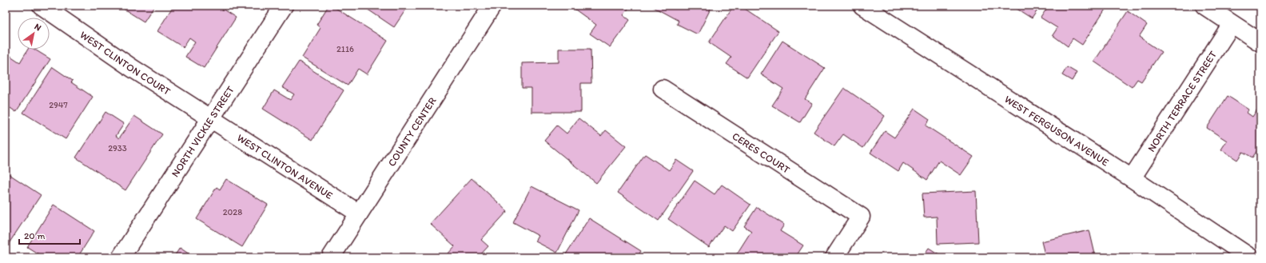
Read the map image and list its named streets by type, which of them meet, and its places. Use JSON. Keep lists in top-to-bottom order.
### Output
{
  "streets": {
    "street": [
      "WEST CLINTON COURT",
      "NORTH TERRACE STREET",
      "WEST FERGUSON AVENUE",
      "NORTH VICKIE STREET",
      "COUNTY CENTER",
      "CERES COURT",
      "WEST CLINTON AVENUE"
    ]
  },
  "crossings": [
    ["WEST CLINTON COURT", "NORTH VICKIE STREET"],
    ["WEST CLINTON COURT", "WEST CLINTON AVENUE"],
    ["NORTH TERRACE STREET", "WEST FERGUSON AVENUE"],
    ["NORTH VICKIE STREET", "WEST CLINTON AVENUE"],
    ["COUNTY CENTER", "WEST CLINTON AVENUE"]
  ],
  "house_numbers": [
    "2116",
    "2947",
    "2933",
    "2028"
  ],
  "scale_bar": "20 m",
  "north": "top right"
}
